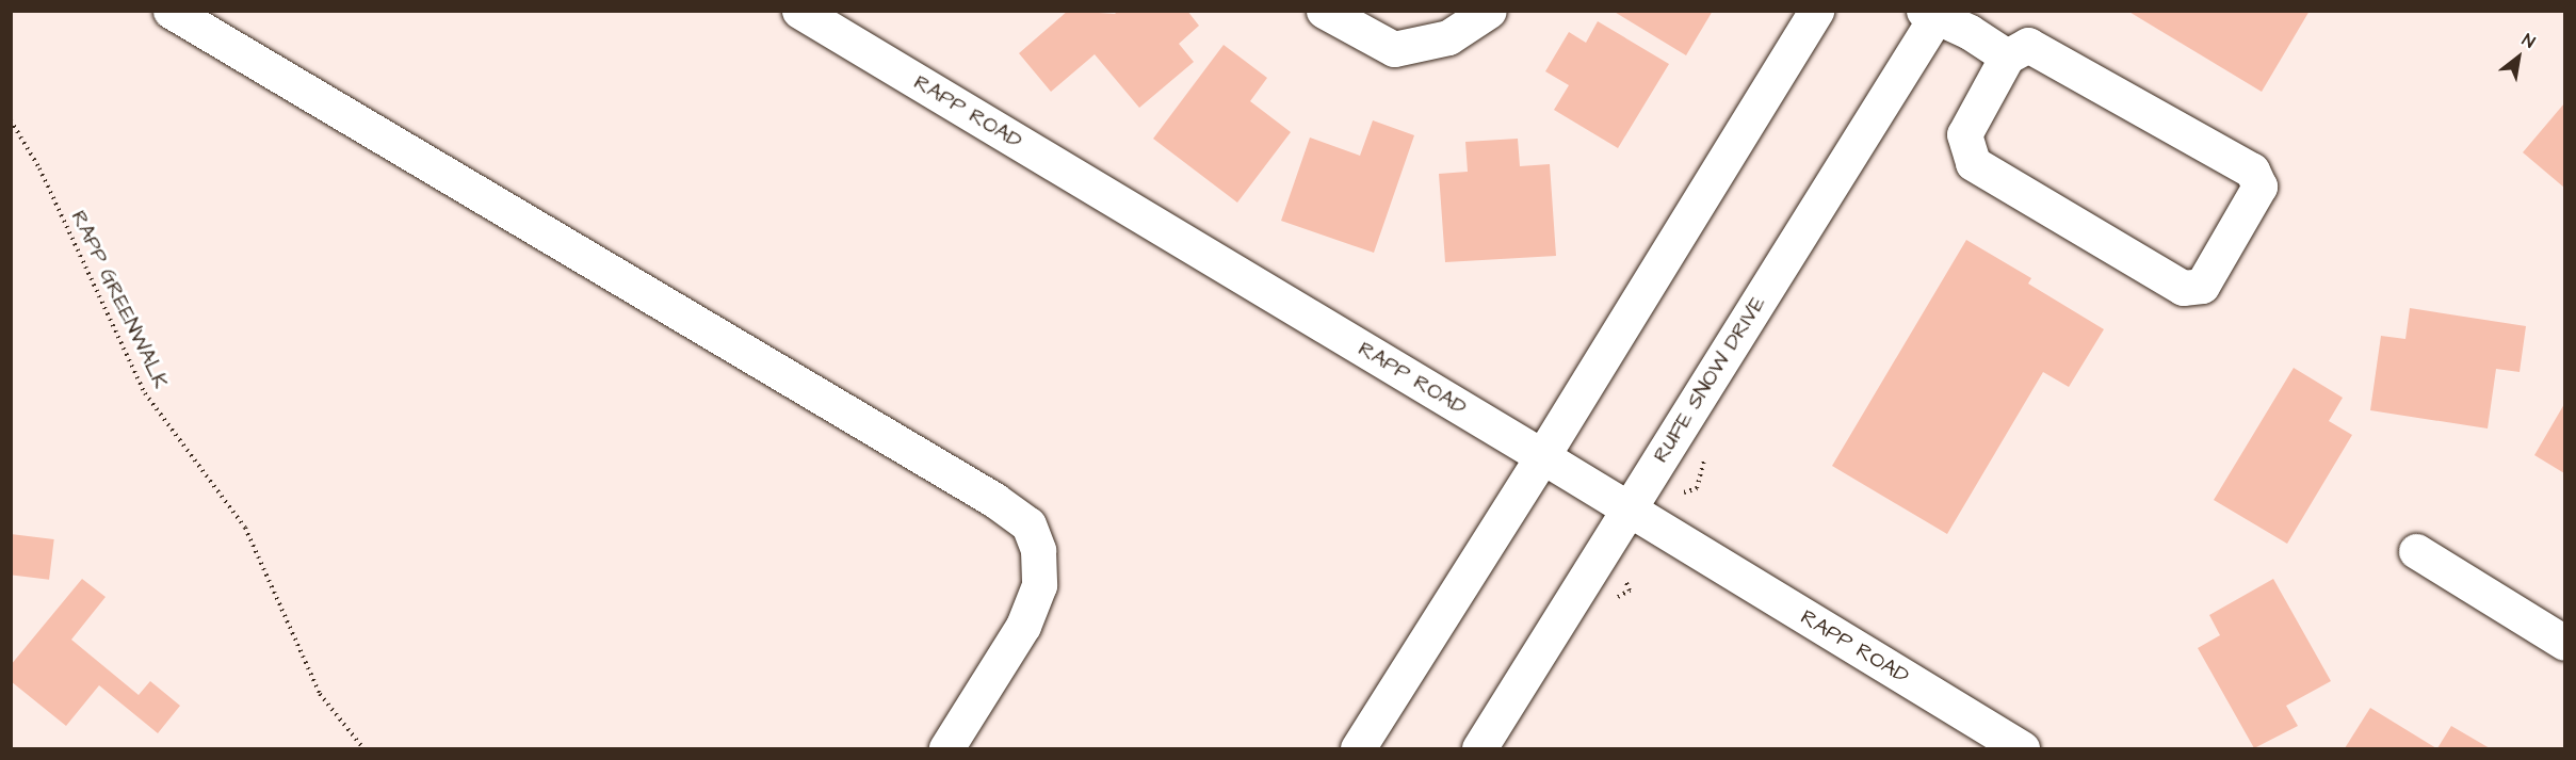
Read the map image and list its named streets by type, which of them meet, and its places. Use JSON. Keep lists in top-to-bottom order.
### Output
{
  "streets": {
    "street": ["RAPP ROAD", "RUFE SNOW DRIVE"],
    "path": ["RAPP GREENWALK"]
  },
  "crossings": [
    ["RAPP ROAD", "RUFE SNOW DRIVE"]
  ],
  "north": "top right"
}
